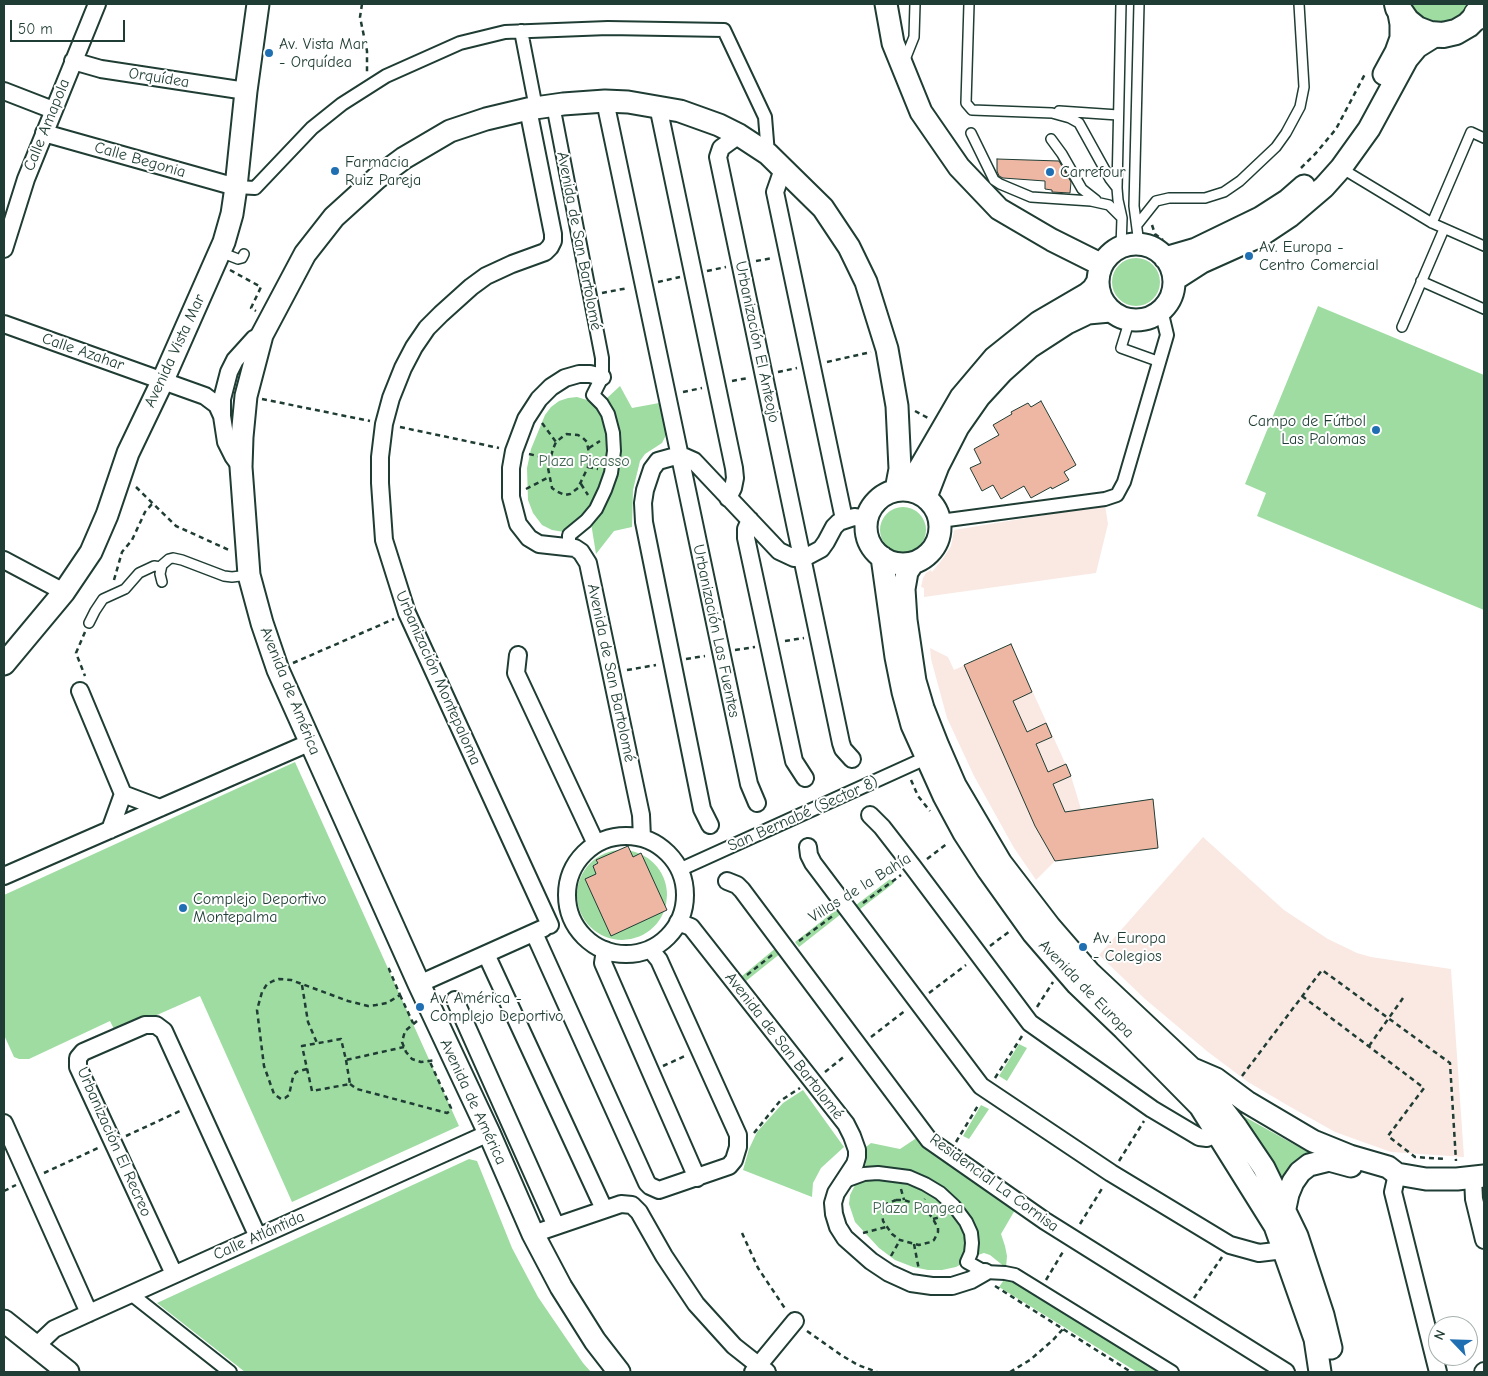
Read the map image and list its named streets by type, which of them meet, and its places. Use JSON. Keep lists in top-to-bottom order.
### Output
{
  "streets": {
    "street": [
      "Orquídea",
      "Calle Amapola",
      "Calle Begonia",
      "Avenida de San Bartolomé",
      "Urbanización El Anteojo",
      "Avenida Vista Mar",
      "Calle Azahar",
      "Urbanización Las Fuentes",
      "Urbanización Montepaloma",
      "Avenida de América",
      "San Bernabé (Sector 8)",
      "Avenida de Europa",
      "Urbanización El Recreo",
      "Residencial La Cornisa",
      "Calle Atlántida"
    ],
    "path": ["Villas de la Bahía"]
  },
  "crossings": [
    ["Orquídea", "Calle Amapola"],
    ["Orquídea", "Avenida Vista Mar"],
    ["Calle Amapola", "Calle Begonia"],
    ["Calle Begonia", "Avenida Vista Mar"],
    ["Avenida de San Bartolomé", "Urbanización Montepaloma"],
    ["Avenida de San Bartolomé", "Avenida de América"],
    ["Avenida de San Bartolomé", "San Bernabé (Sector 8)"],
    ["Avenida de San Bartolomé", "Villas de la Bahía"],
    ["Urbanización El Anteojo", "Avenida de América"],
    ["Avenida Vista Mar", "Calle Azahar"],
    ["Urbanización Montepaloma", "Avenida de América"],
    ["Avenida de América", "Avenida de Europa"],
    ["Avenida de América", "Calle Atlántida"],
    ["San Bernabé (Sector 8)", "Avenida de Europa"],
    ["Villas de la Bahía", "Residencial La Cornisa"],
    ["Urbanización El Recreo", "Calle Atlántida"]
  ],
  "parks": ["Plaza Picasso", "Plaza Pangea"],
  "places": [
    "Av. Vista Mar - Orquídea",
    "Farmacia Ruiz Pareja",
    "Carrefour",
    "Av. Europa - Centro Comercial",
    "Campo de Fútbol Las Palomas",
    "Complejo Deportivo Montepalma",
    "Av. Europa - Colegios",
    "Av. América - Complejo Deportivo"
  ],
  "scale_bar": "50 m",
  "north": "top left"
}
